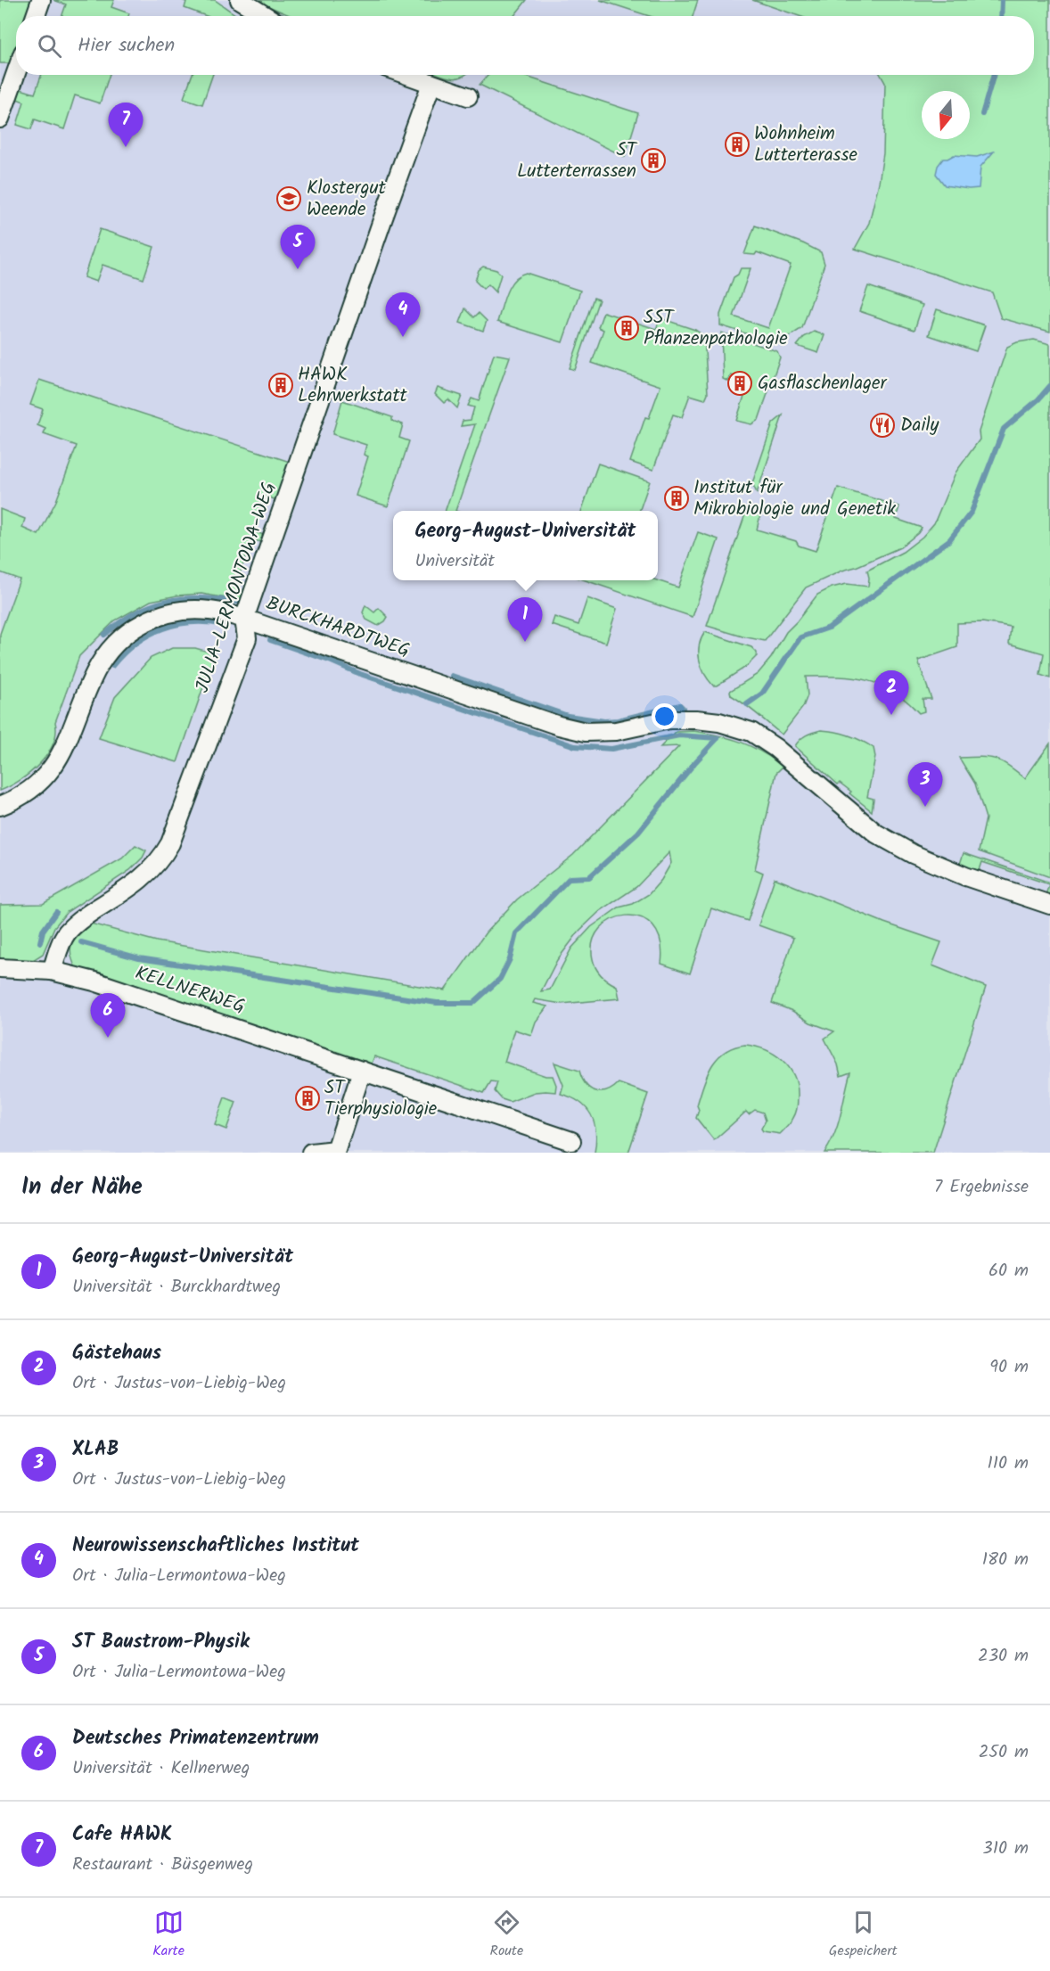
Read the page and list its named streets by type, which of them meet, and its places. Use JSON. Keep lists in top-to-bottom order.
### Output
{
  "streets": {
    "street": ["JULIA-LERMONTOWA-WEG", "BURCKHARDTWEG", "KELLNERWEG"]
  },
  "crossings": [
    ["JULIA-LERMONTOWA-WEG", "BURCKHARDTWEG"],
    ["JULIA-LERMONTOWA-WEG", "KELLNERWEG"]
  ],
  "places": {
    "building": [
      "Wohnheim Lutterterasse",
      "ST Lutterterrassen",
      "SST Pflanzenpathologie",
      "Gasflaschenlager",
      "HAWK Lehrwerkstatt",
      "Institut für Mikrobiologie und Genetik",
      "ST Tierphysiologie"
    ],
    "school or university": ["Klostergut Weende"],
    "restaurant": ["Daily"]
  },
  "north": "bottom",
  "page": {
    "search": "Hier suchen",
    "pins": [
      "7",
      "5",
      "4",
      "1",
      "2",
      "3",
      "6"
    ],
    "popup": ["Georg-August-Universität", "Universität"],
    "heading": ["In der Nähe", "7 Ergebnisse"],
    "list": [
      {
        "mark": "1",
        "name": "Georg-August-Universität",
        "note": "Universität · Burckhardtweg",
        "value": "60 m"
      },
      {
        "mark": "2",
        "name": "Gästehaus",
        "note": "Ort · Justus-von-Liebig-Weg",
        "value": "90 m"
      },
      {
        "mark": "3",
        "name": "XLAB",
        "note": "Ort · Justus-von-Liebig-Weg",
        "value": "110 m"
      },
      {
        "mark": "4",
        "name": "Neurowissenschaftliches Institut",
        "note": "Ort · Julia-Lermontowa-Weg",
        "value": "180 m"
      },
      {
        "mark": "5",
        "name": "ST Baustrom-Physik",
        "note": "Ort · Julia-Lermontowa-Weg",
        "value": "230 m"
      },
      {
        "mark": "6",
        "name": "Deutsches Primatenzentrum",
        "note": "Universität · Kellnerweg",
        "value": "250 m"
      },
      {
        "mark": "7",
        "name": "Cafe HAWK",
        "note": "Restaurant · Büsgenweg",
        "value": "310 m"
      }
    ],
    "nav": ["Karte", "Route", "Gespeichert"]
  }
}
